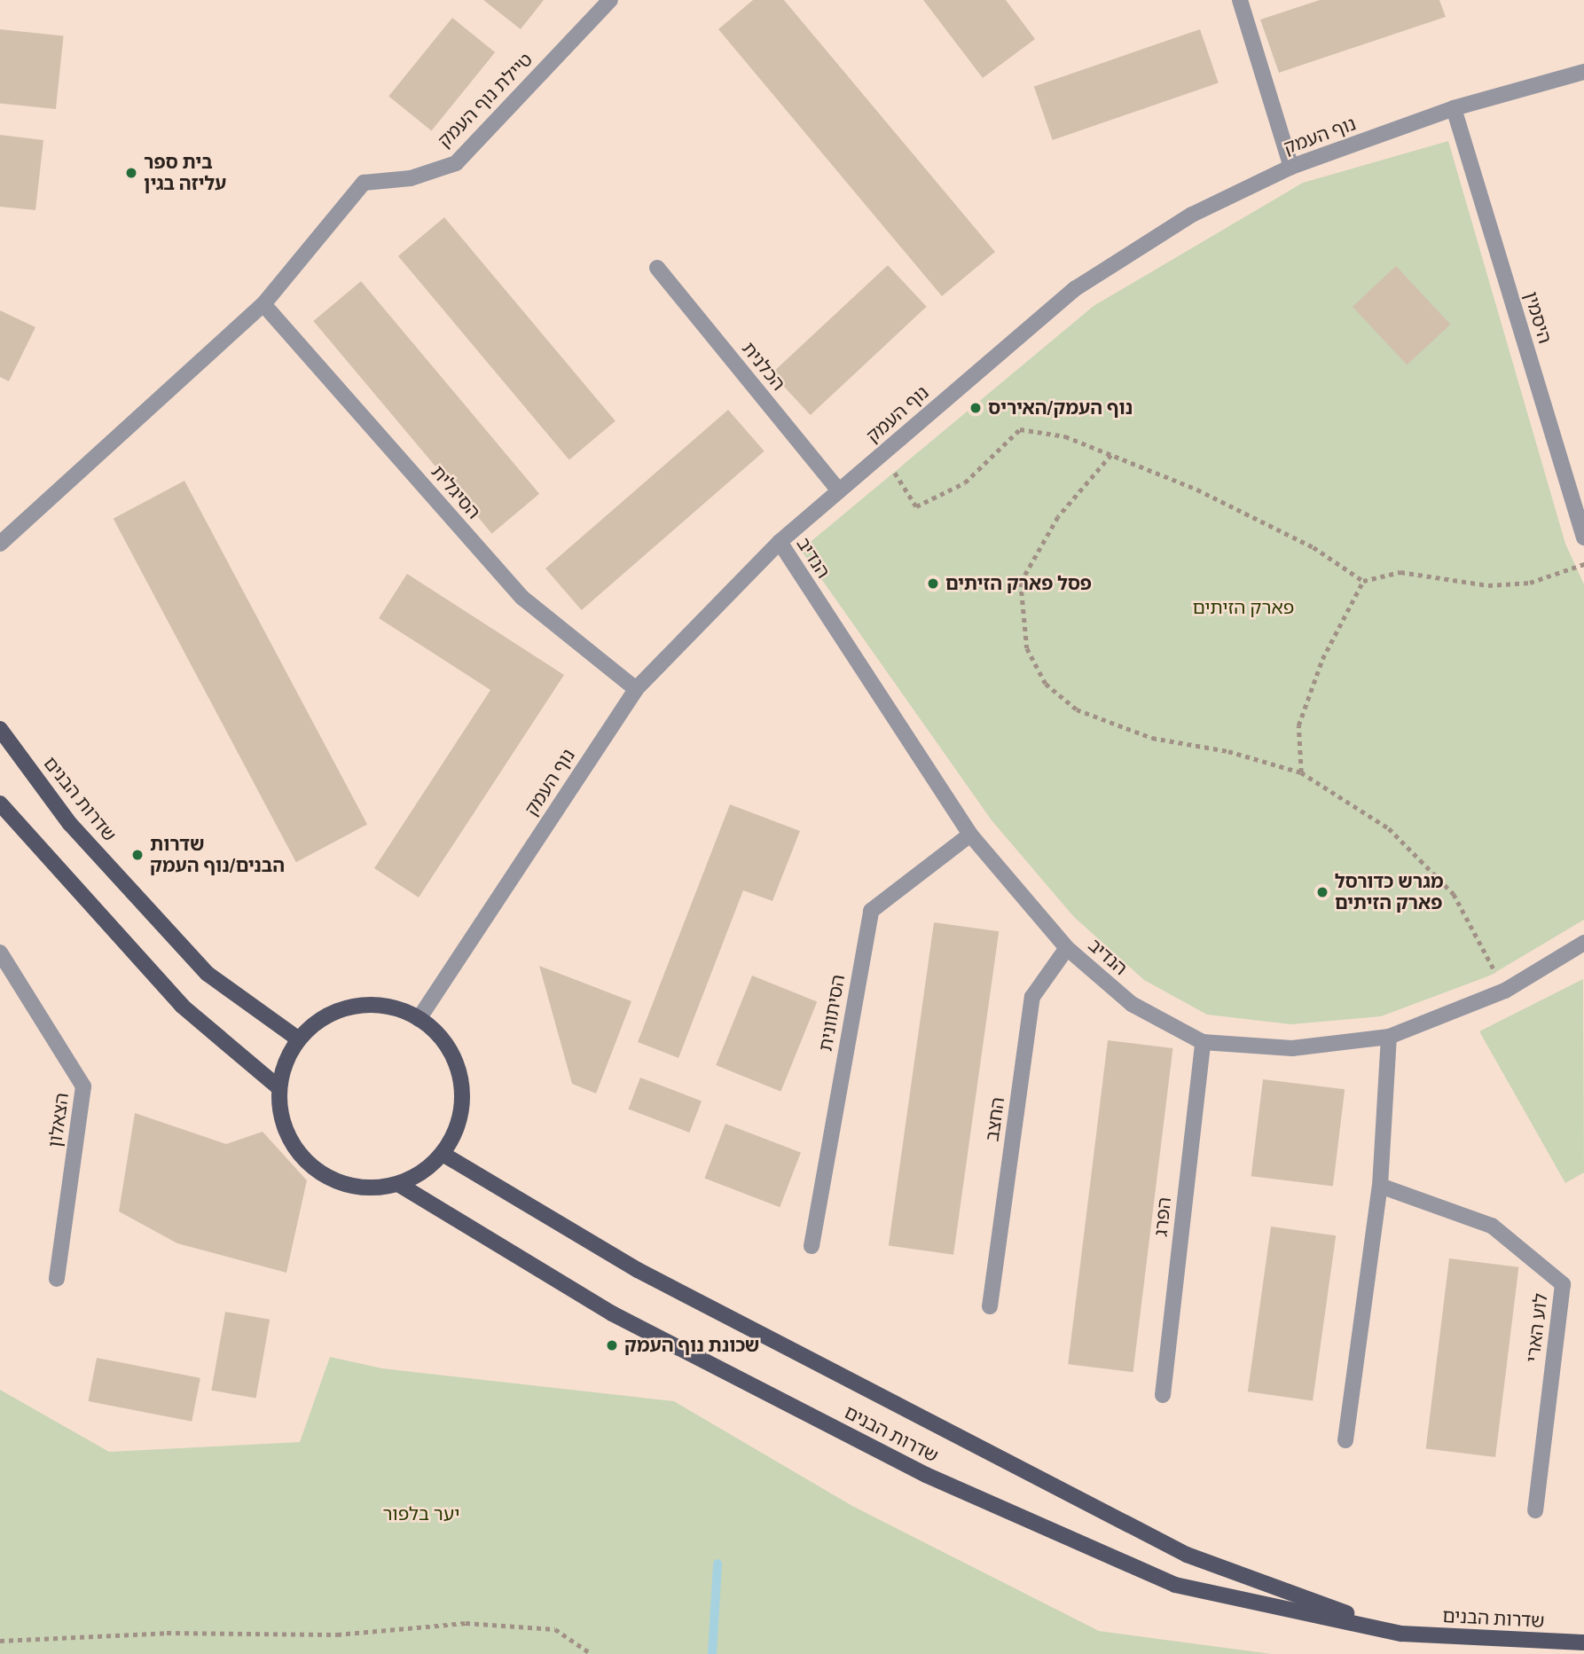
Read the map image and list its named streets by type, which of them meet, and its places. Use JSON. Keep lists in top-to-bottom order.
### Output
{
  "streets": {
    "main road": ["שדרות הבנים"],
    "street": [
      "טיילת נוף העמק",
      "נוף העמק",
      "היסמין",
      "הכלנית",
      "הסיגלית",
      "הנדיב",
      "הסיתוונית",
      "החצב",
      "הצאלון",
      "הפרג",
      "לוע הארי"
    ]
  },
  "crossings": [
    ["טיילת נוף העמק", "הסיגלית"],
    ["נוף העמק", "היסמין"],
    ["נוף העמק", "הכלנית"],
    ["נוף העמק", "הסיגלית"],
    ["נוף העמק", "הנדיב"],
    ["נוף העמק", "שדרות הבנים"],
    ["הנדיב", "הסיתוונית"],
    ["הנדיב", "החצב"],
    ["הנדיב", "הפרג"]
  ],
  "parks": ["פארק הזיתים", "יער בלפור"],
  "places": [
    "בית ספר עליזה בגין",
    "נוף העמק/האיריס",
    "פסל פארק הזיתים",
    "שדרות הבנים/נוף העמק",
    "מגרש כדורסל פארק הזיתים",
    "שכונת נוף העמק"
  ]
}
